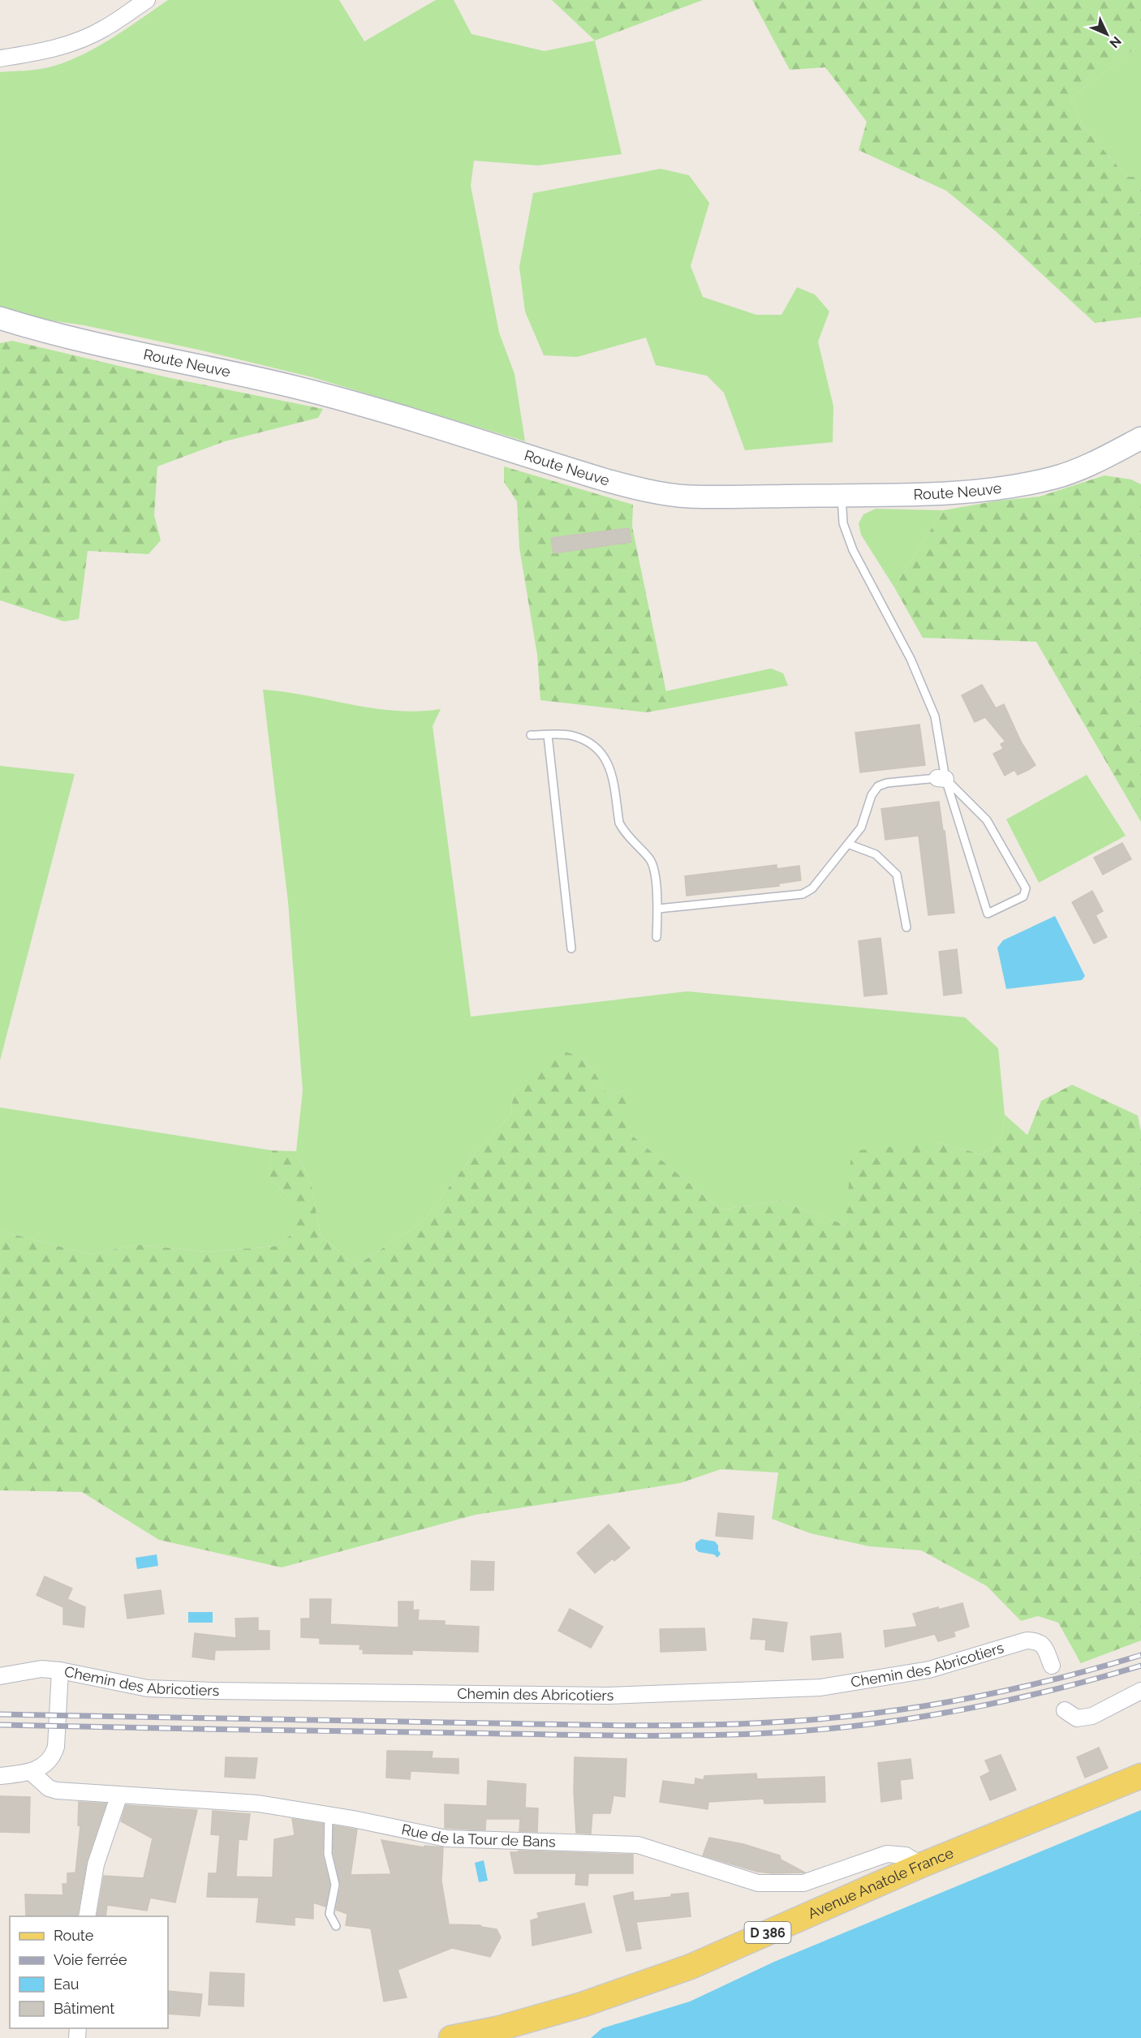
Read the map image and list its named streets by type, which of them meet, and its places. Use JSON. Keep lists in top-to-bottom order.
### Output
{
  "streets": {
    "main road": ["Avenue Anatole France", "D 386"],
    "street": ["Route Neuve", "Chemin des Abricotiers", "Rue de la Tour de Bans"]
  },
  "crossings": [
    ["Rue de la Tour de Bans", "Avenue Anatole France"]
  ],
  "legend": [
    "Route",
    "Voie ferrée",
    "Eau",
    "Bâtiment"
  ],
  "north": "bottom right"
}
